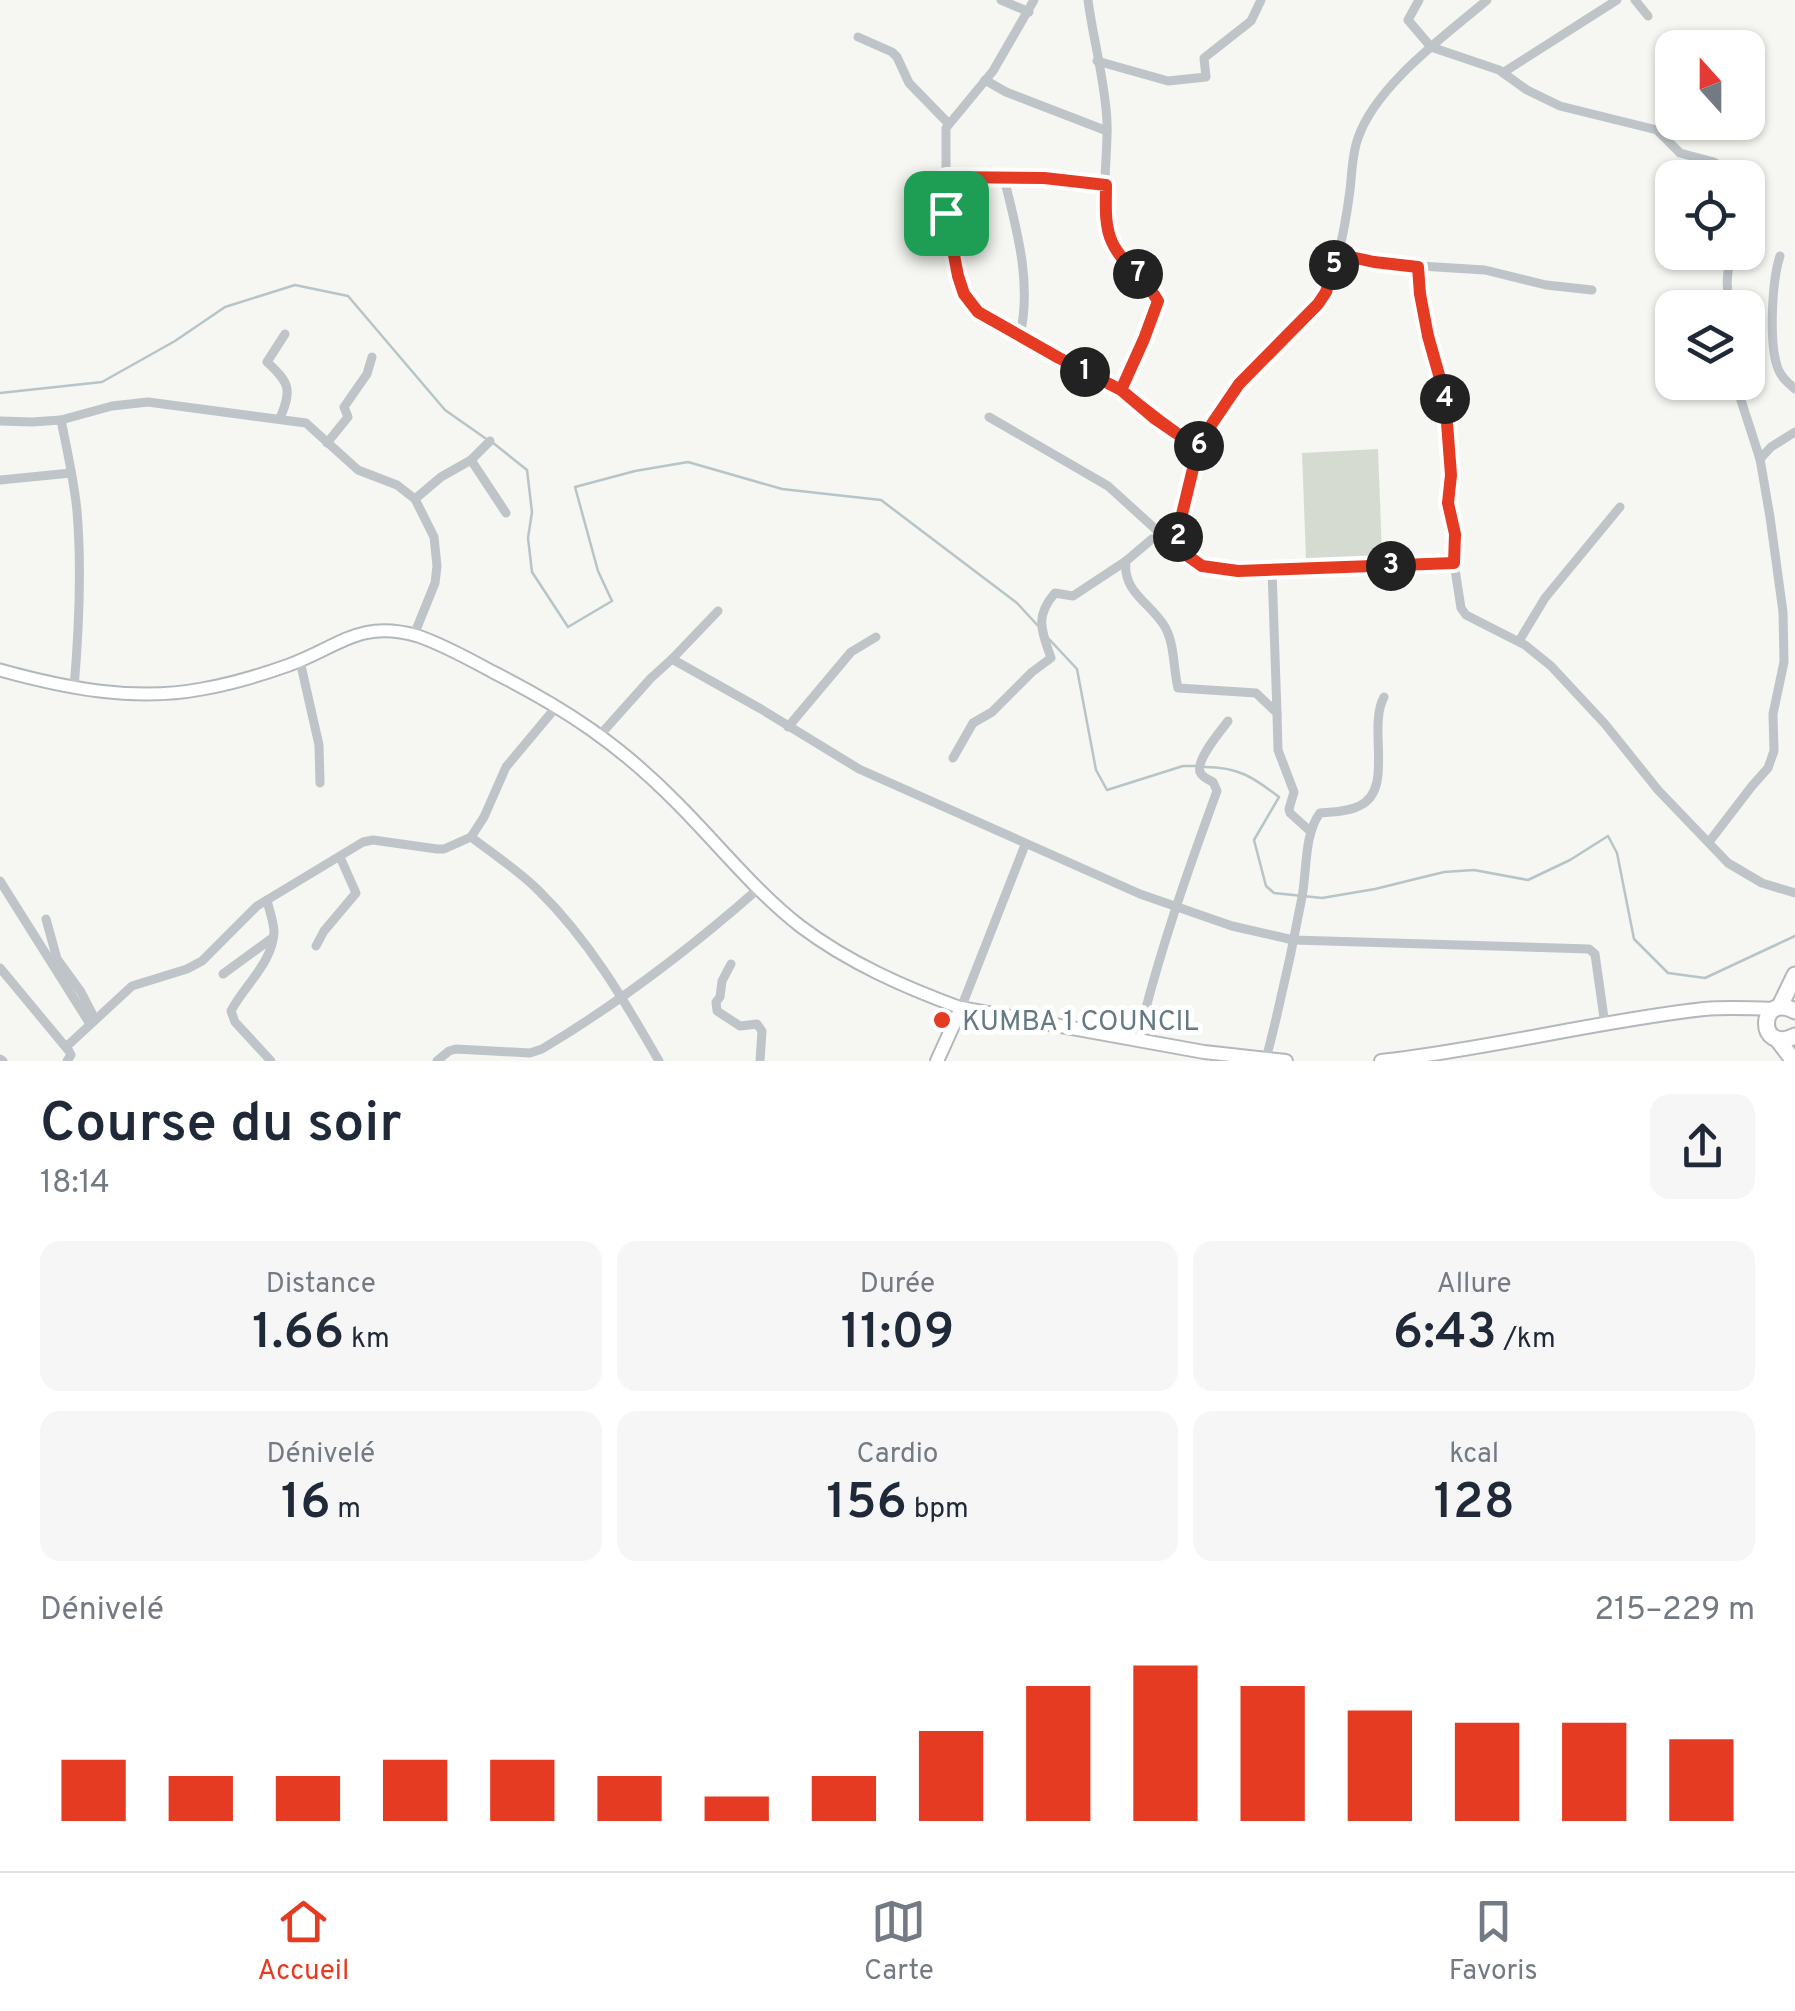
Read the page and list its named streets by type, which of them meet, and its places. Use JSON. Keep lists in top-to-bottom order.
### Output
{
  "places": ["KUMBA 1 COUNCIL"],
  "north": "top",
  "page": {
    "pins": [
      "5",
      "7",
      "1",
      "4",
      "6",
      "2",
      "3"
    ],
    "heading": ["Course du soir", "18:14"],
    "stats": [
      ["Distance", "1.66 km"],
      ["Durée", "11:09"],
      ["Allure", "6:43 /km"],
      ["Dénivelé", "16 m"],
      ["Cardio", "156 bpm"],
      ["kcal", "128"]
    ],
    "chart": ["Dénivelé", "215–229 m"],
    "tabs": ["Accueil", "Carte", "Favoris"]
  }
}
